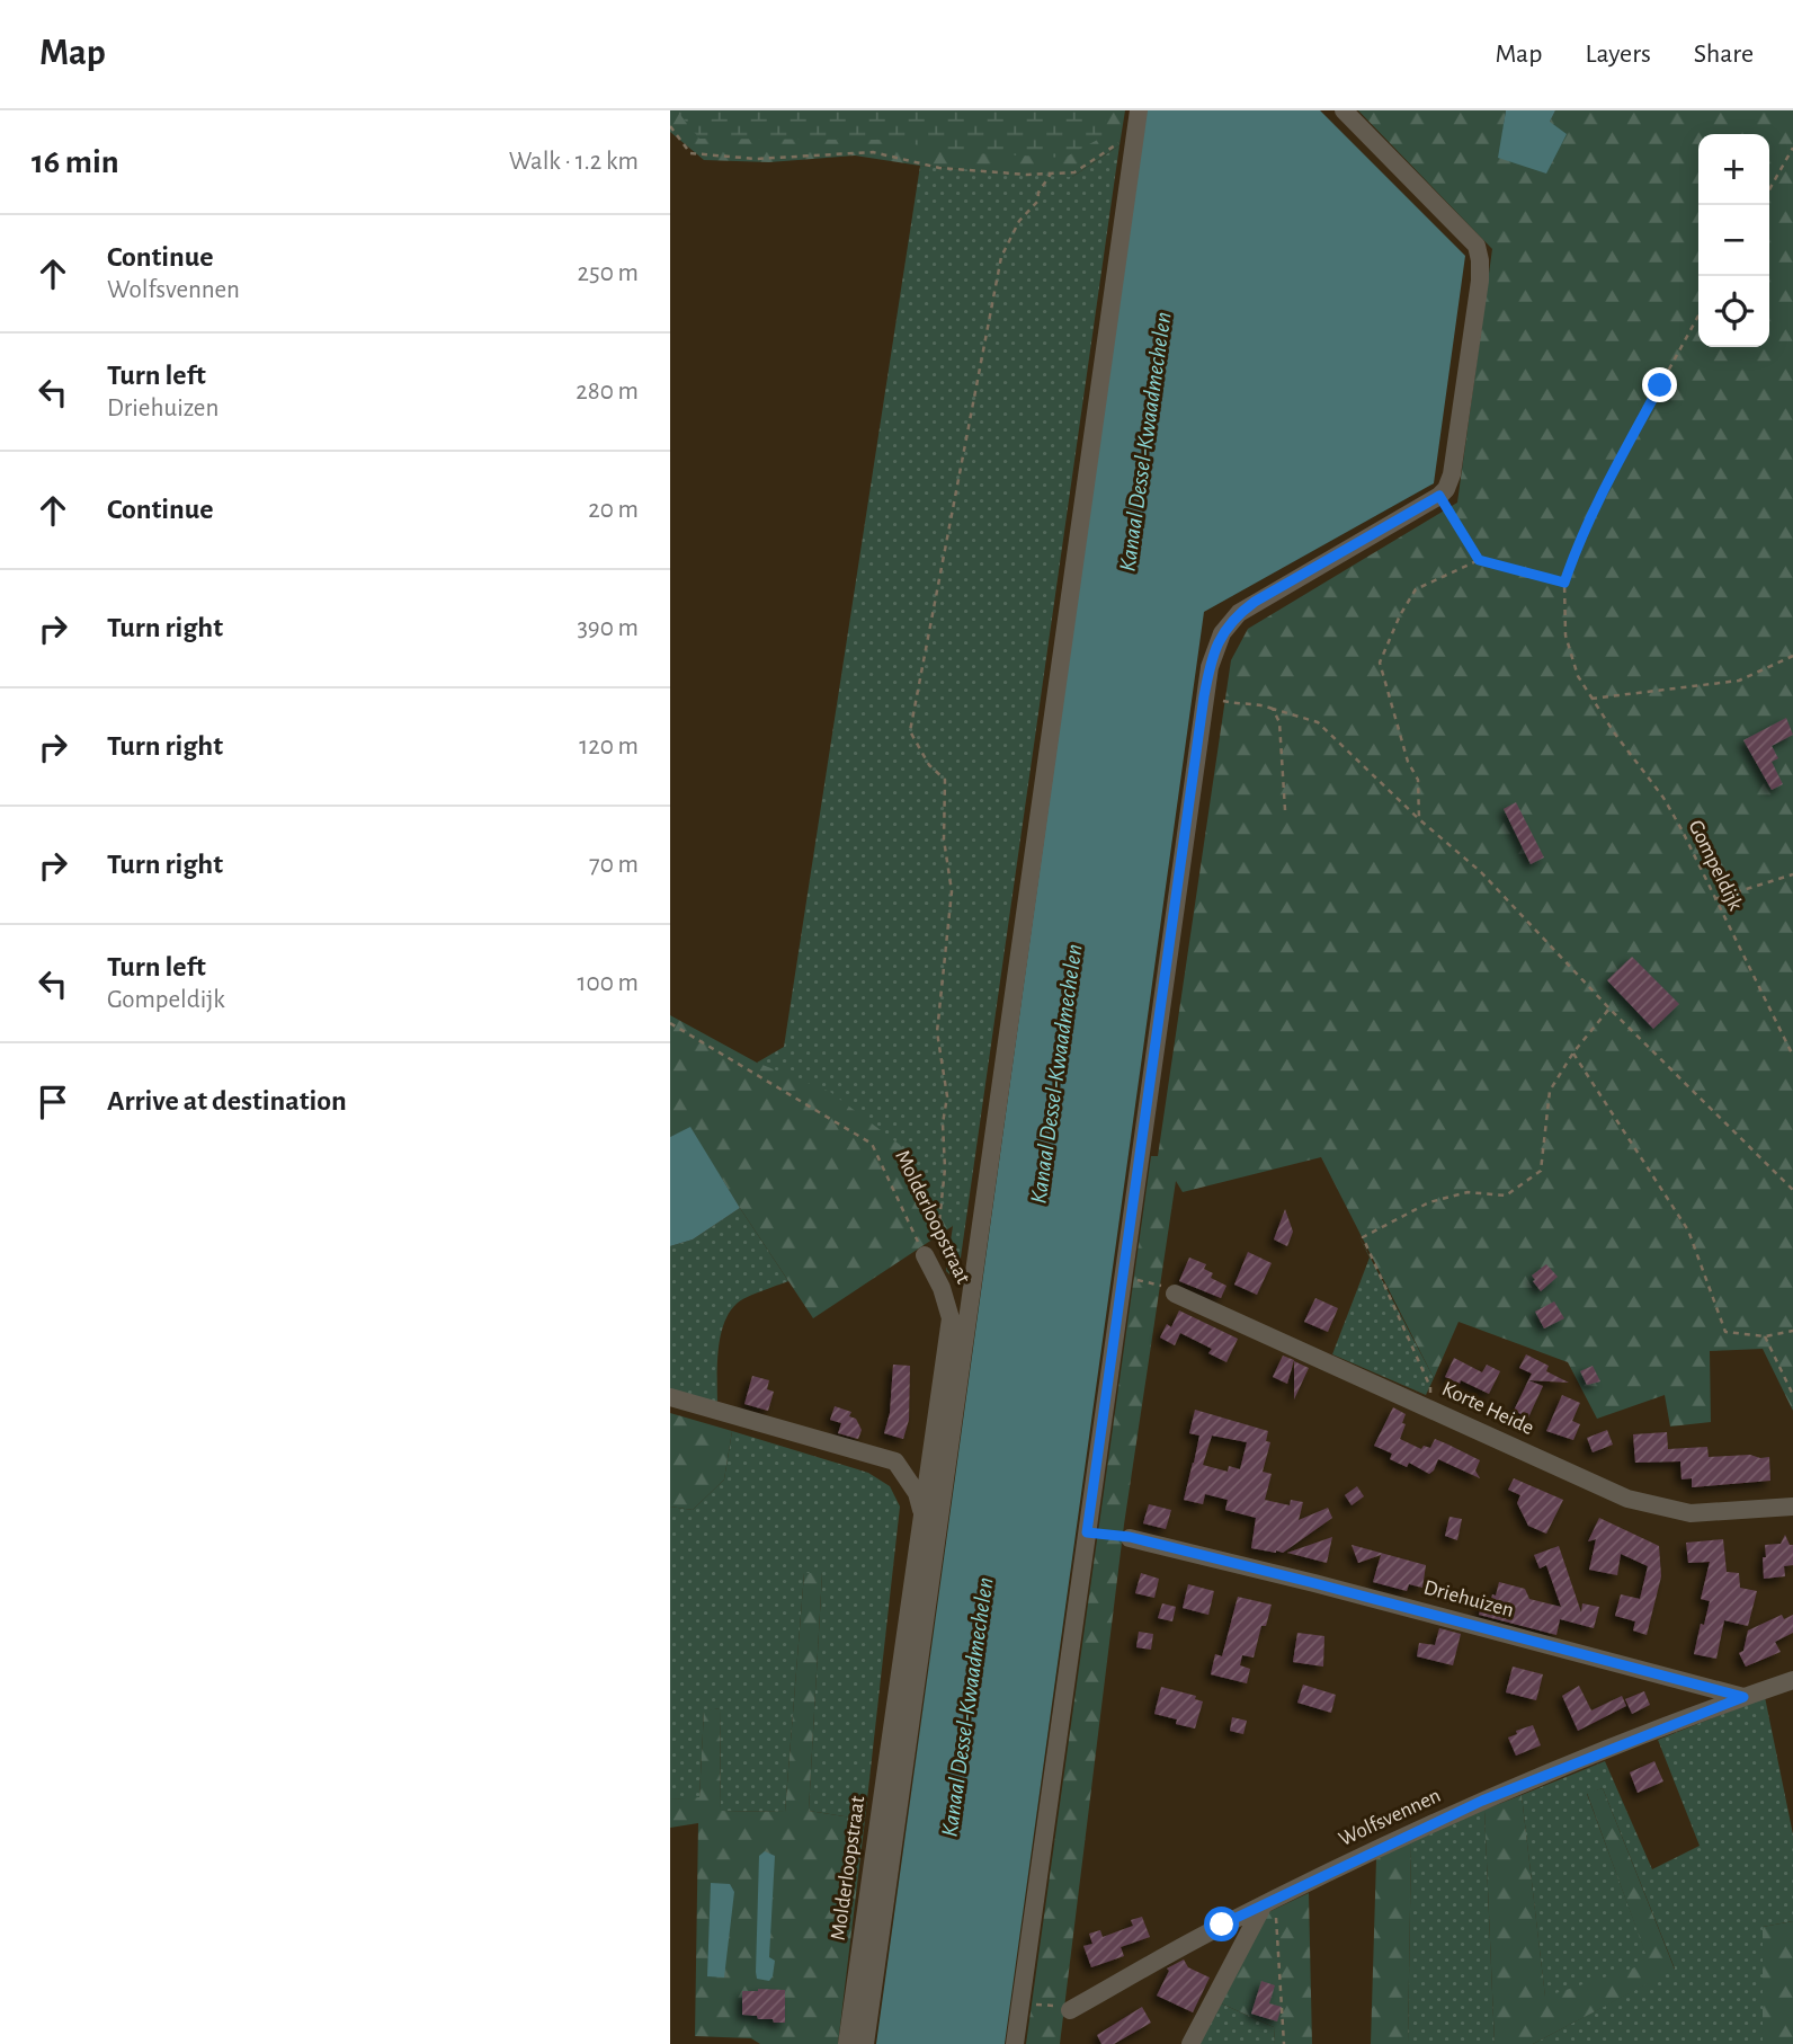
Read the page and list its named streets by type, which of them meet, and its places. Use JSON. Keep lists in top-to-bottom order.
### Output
{
  "streets": {
    "street": [
      "Molderloopstraat",
      "Korte Heide",
      "Driehuizen",
      "Wolfsvennen"
    ],
    "path": ["Gompeldijk"]
  },
  "crossings": [
    ["Driehuizen", "Wolfsvennen"]
  ],
  "water": ["Kanaal Dessel-Kwaadmechelen"],
  "page": {
    "header": "Map",
    "nav": ["Map", "Layers", "Share"],
    "heading": ["16 min", "Walk · 1.2 km"],
    "map_buttons": ["+", "−"],
    "list": [
      ["Continue", "Wolfsvennen", "250 m"],
      ["Turn left", "Driehuizen", "280 m"],
      ["Continue", "20 m"],
      ["Turn right", "390 m"],
      ["Turn right", "120 m"],
      ["Turn right", "70 m"],
      ["Turn left", "Gompeldijk", "100 m"],
      "Arrive at destination"
    ]
  }
}
